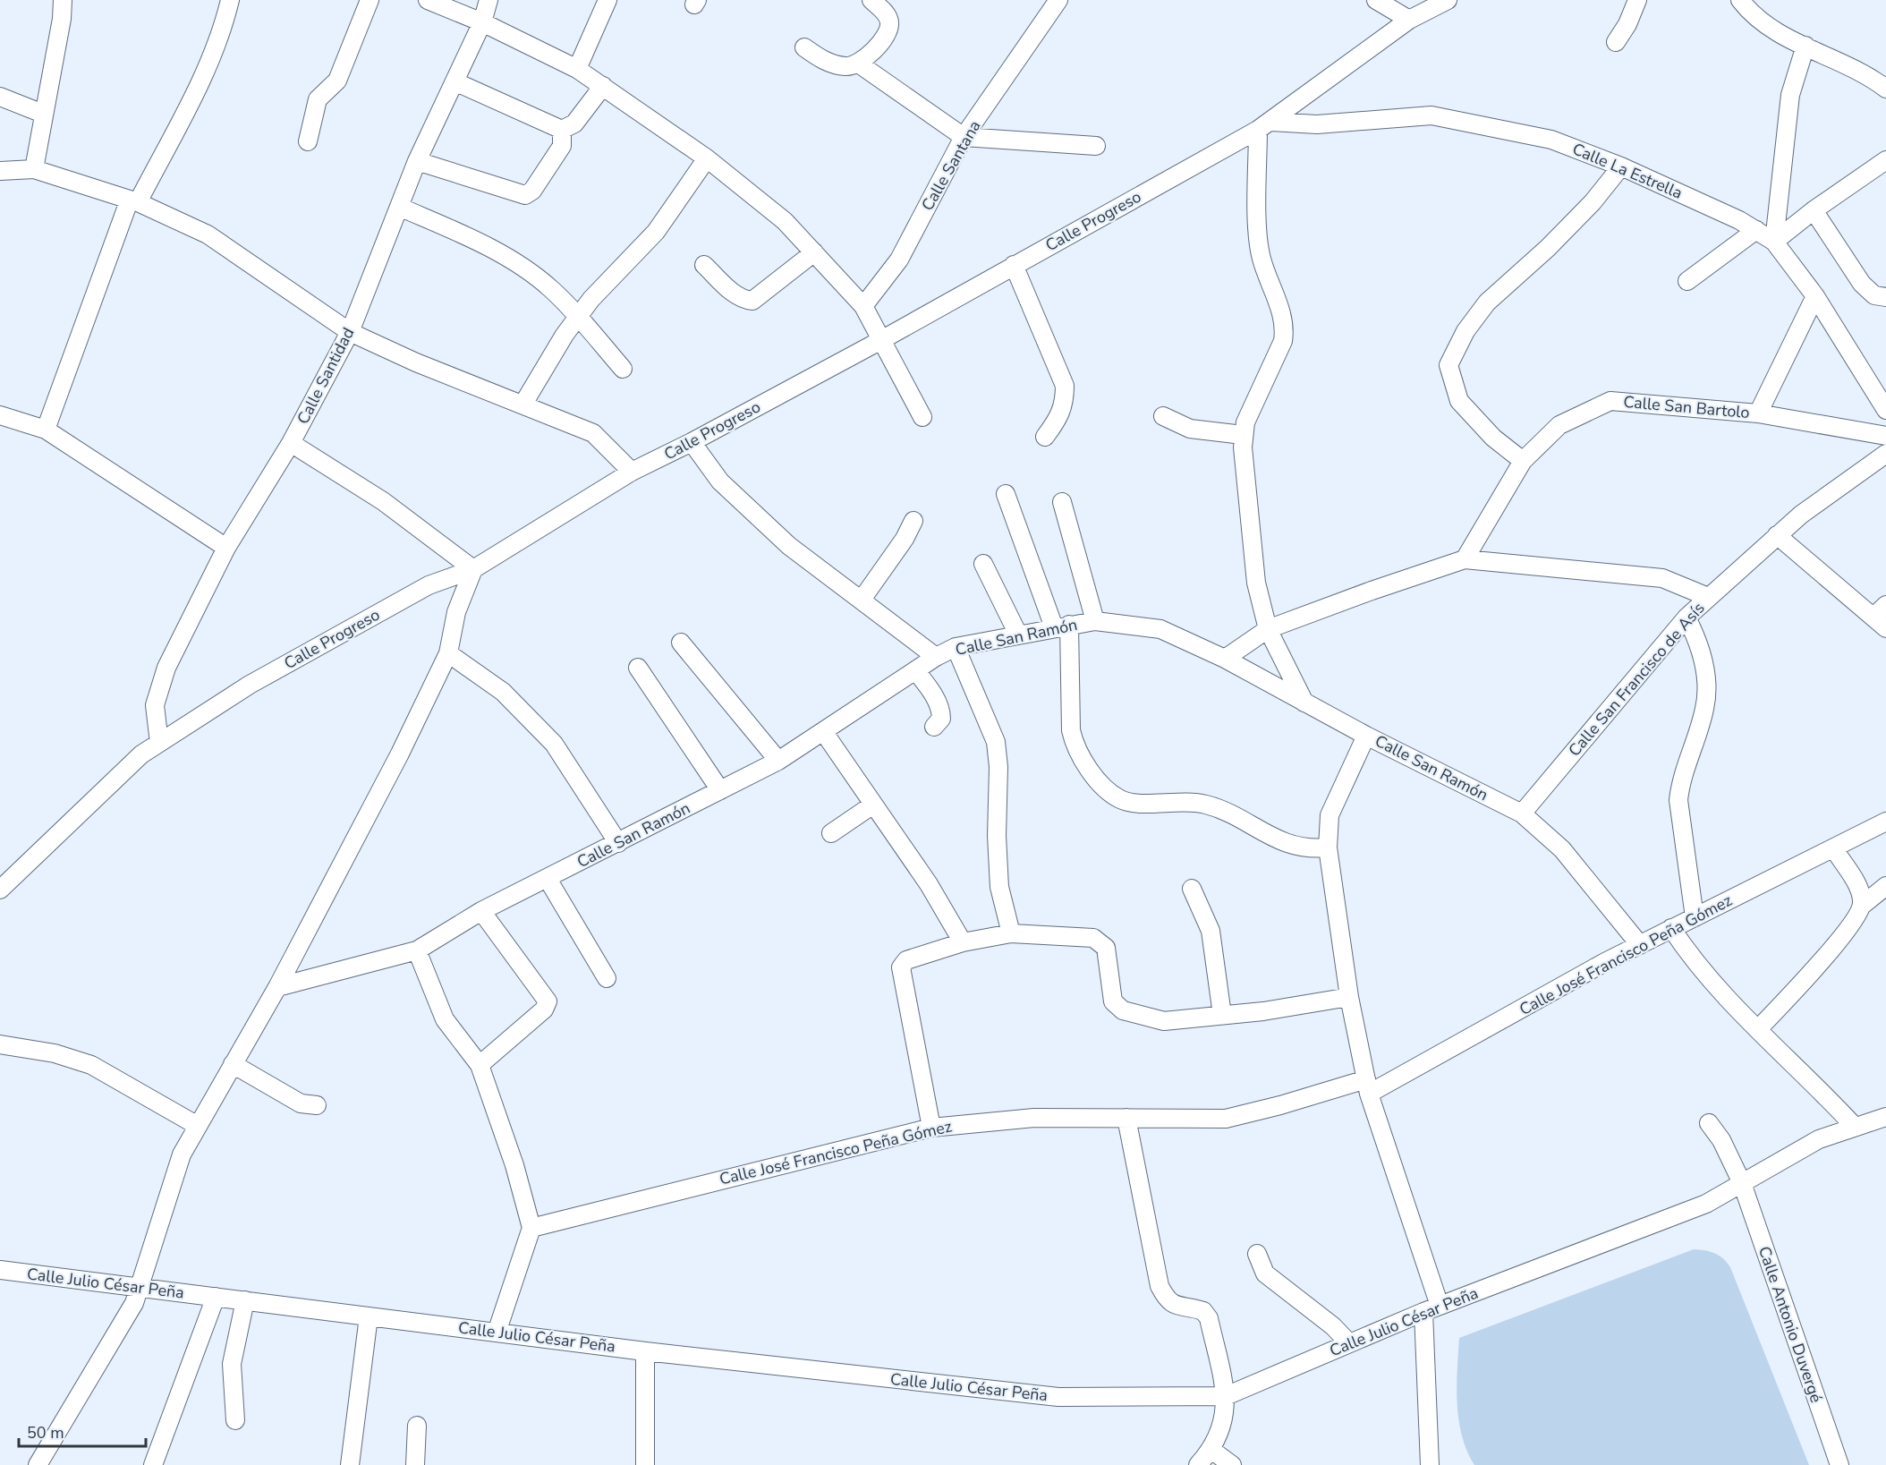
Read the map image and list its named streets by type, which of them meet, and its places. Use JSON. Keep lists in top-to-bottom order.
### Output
{
  "streets": {
    "street": [
      "Calle Santana",
      "Calle La Estrella",
      "Calle Progreso",
      "Calle Santidad",
      "Calle San Bartolo",
      "Calle San Ramón",
      "Calle San Francisco de Asís",
      "Calle José Francisco Peña Gómez",
      "Calle Julio César Peña",
      "Calle Antonio Duvergé"
    ]
  },
  "crossings": [
    ["Calle La Estrella", "Calle Progreso"],
    ["Calle Progreso", "Calle Santidad"],
    ["Calle San Ramón", "Calle San Francisco de Asís"],
    ["Calle San Ramón", "Calle José Francisco Peña Gómez"],
    ["Calle Julio César Peña", "Calle Antonio Duvergé"]
  ],
  "scale_bar": "50 m"
}
